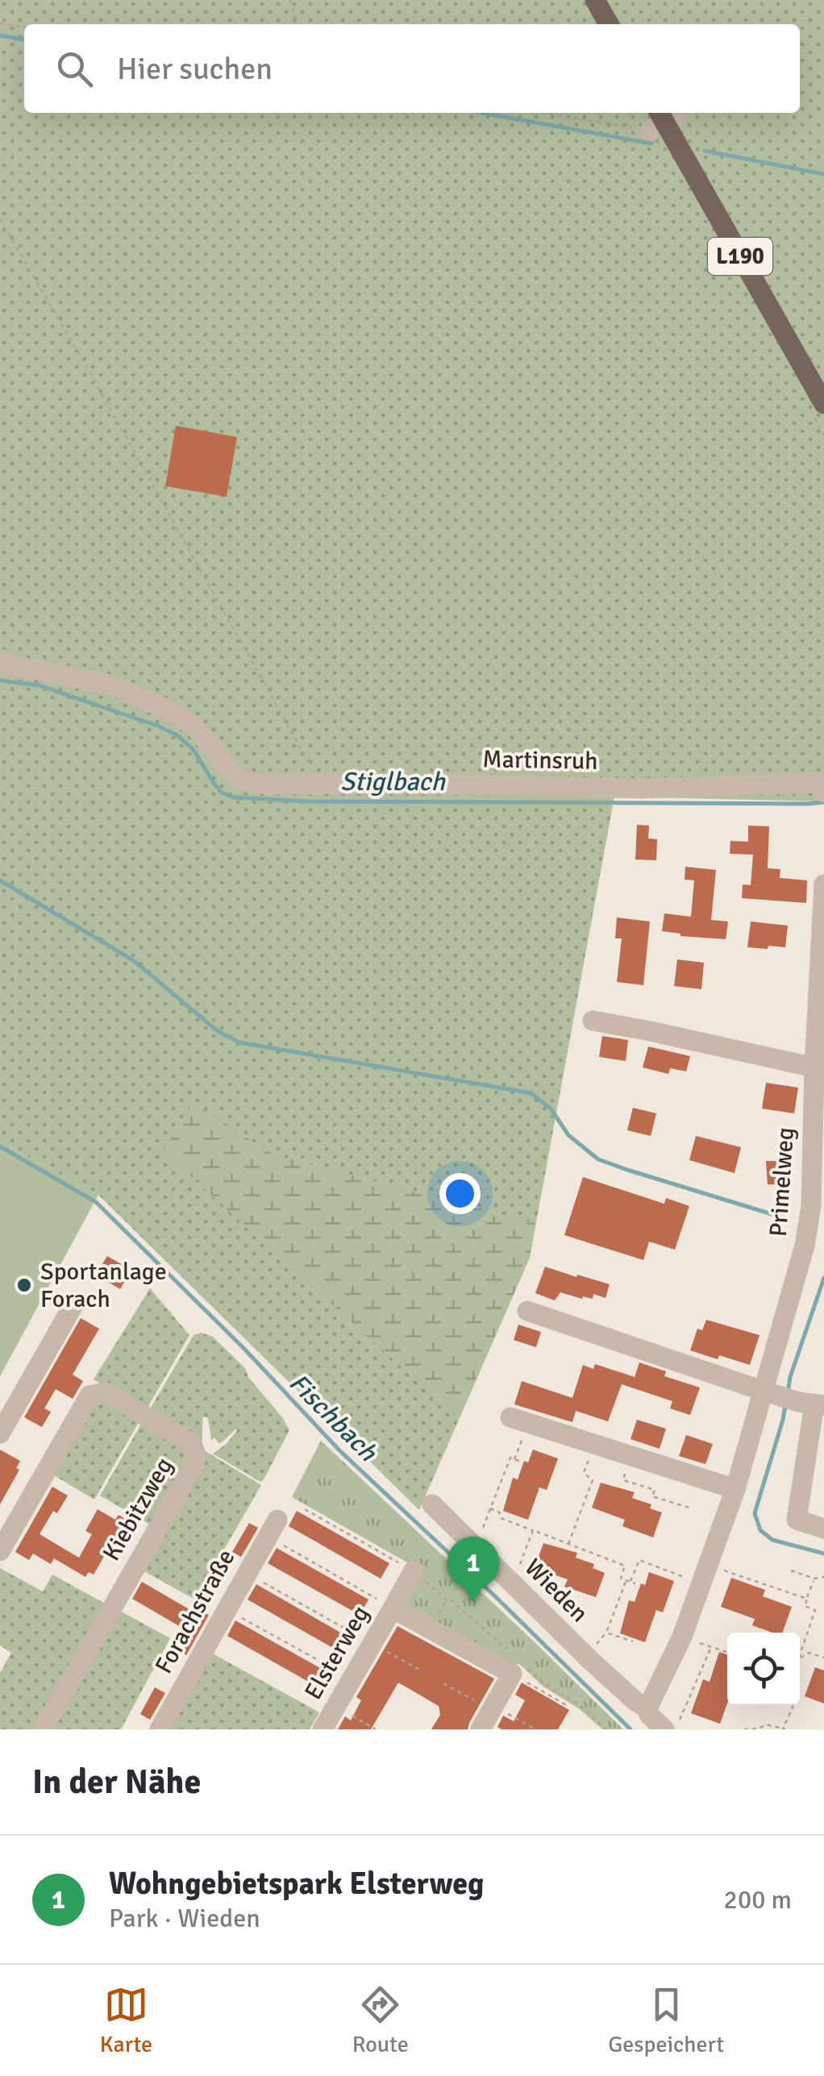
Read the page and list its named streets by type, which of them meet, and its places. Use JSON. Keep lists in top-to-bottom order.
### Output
{
  "streets": {
    "main road": ["L190"],
    "street": [
      "Martinsruh",
      "Primelweg",
      "Kiebitzweg",
      "Wieden",
      "Forachstraße",
      "Elsterweg"
    ]
  },
  "water": ["Stiglbach", "Fischbach"],
  "places": ["Sportanlage Forach"],
  "page": {
    "search": "Hier suchen",
    "pins": "1",
    "heading": "In der Nähe",
    "list": [
      {
        "mark": "1",
        "name": "Wohngebietspark Elsterweg",
        "note": "Park · Wieden",
        "value": "200 m"
      }
    ],
    "nav": ["Karte", "Route", "Gespeichert"]
  }
}
